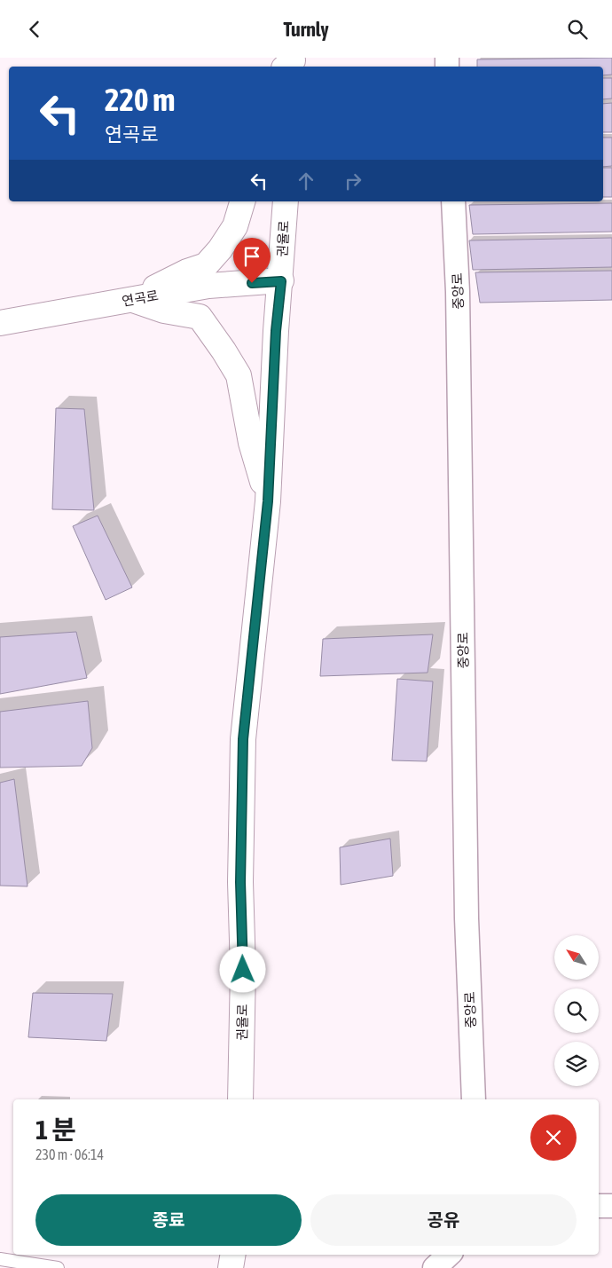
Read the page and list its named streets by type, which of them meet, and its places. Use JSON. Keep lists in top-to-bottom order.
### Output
{
  "streets": {
    "main road": ["권율로", "연곡로"],
    "street": ["중앙로"]
  },
  "crossings": [
    ["권율로", "연곡로"]
  ],
  "north": "top left",
  "page": {
    "header": "Turnly",
    "turn": ["220 m", "연곡로"],
    "heading": ["1 분", "230 m · 06:14"],
    "buttons": ["종료", "공유"]
  }
}
